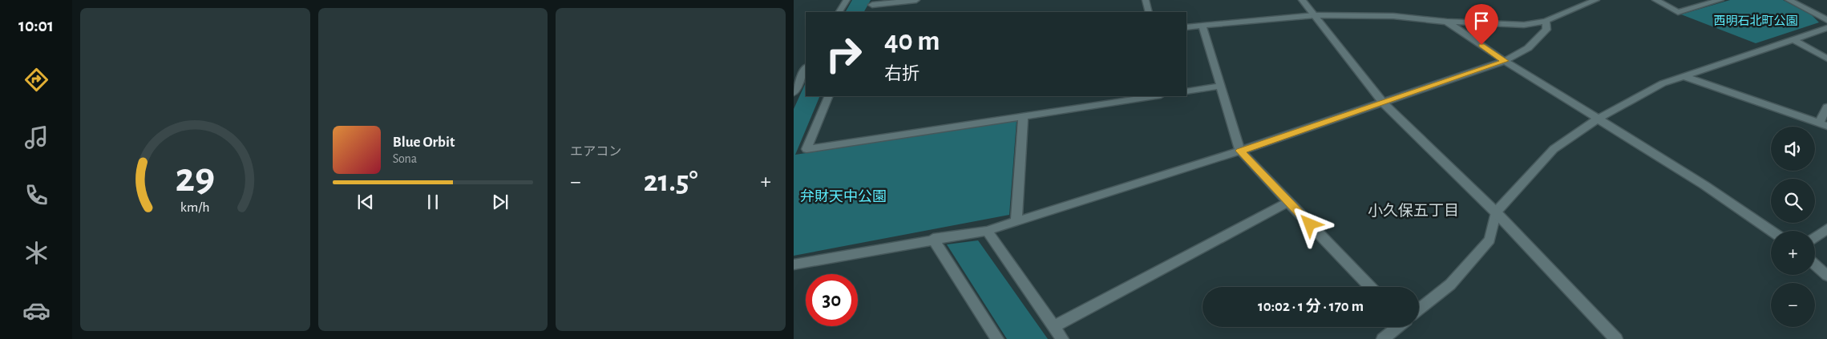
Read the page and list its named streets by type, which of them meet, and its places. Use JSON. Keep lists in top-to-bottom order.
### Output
{
  "districts": ["小久保五丁目"],
  "parks": ["西明石北町公園", "弁財天中公園"],
  "page": {
    "tabs": "10:01",
    "tile": "エアコン",
    "turn": ["40 m", "右折"],
    "song": ["Blue Orbit", "Sona"],
    "map_buttons": ["+", "−"],
    "heat": ["−", "21.5°", "+"],
    "limit": "30",
    "trip": "10:02 · 1 分 · 170 m",
    "gauge": ["29", "km/h"]
  }
}
